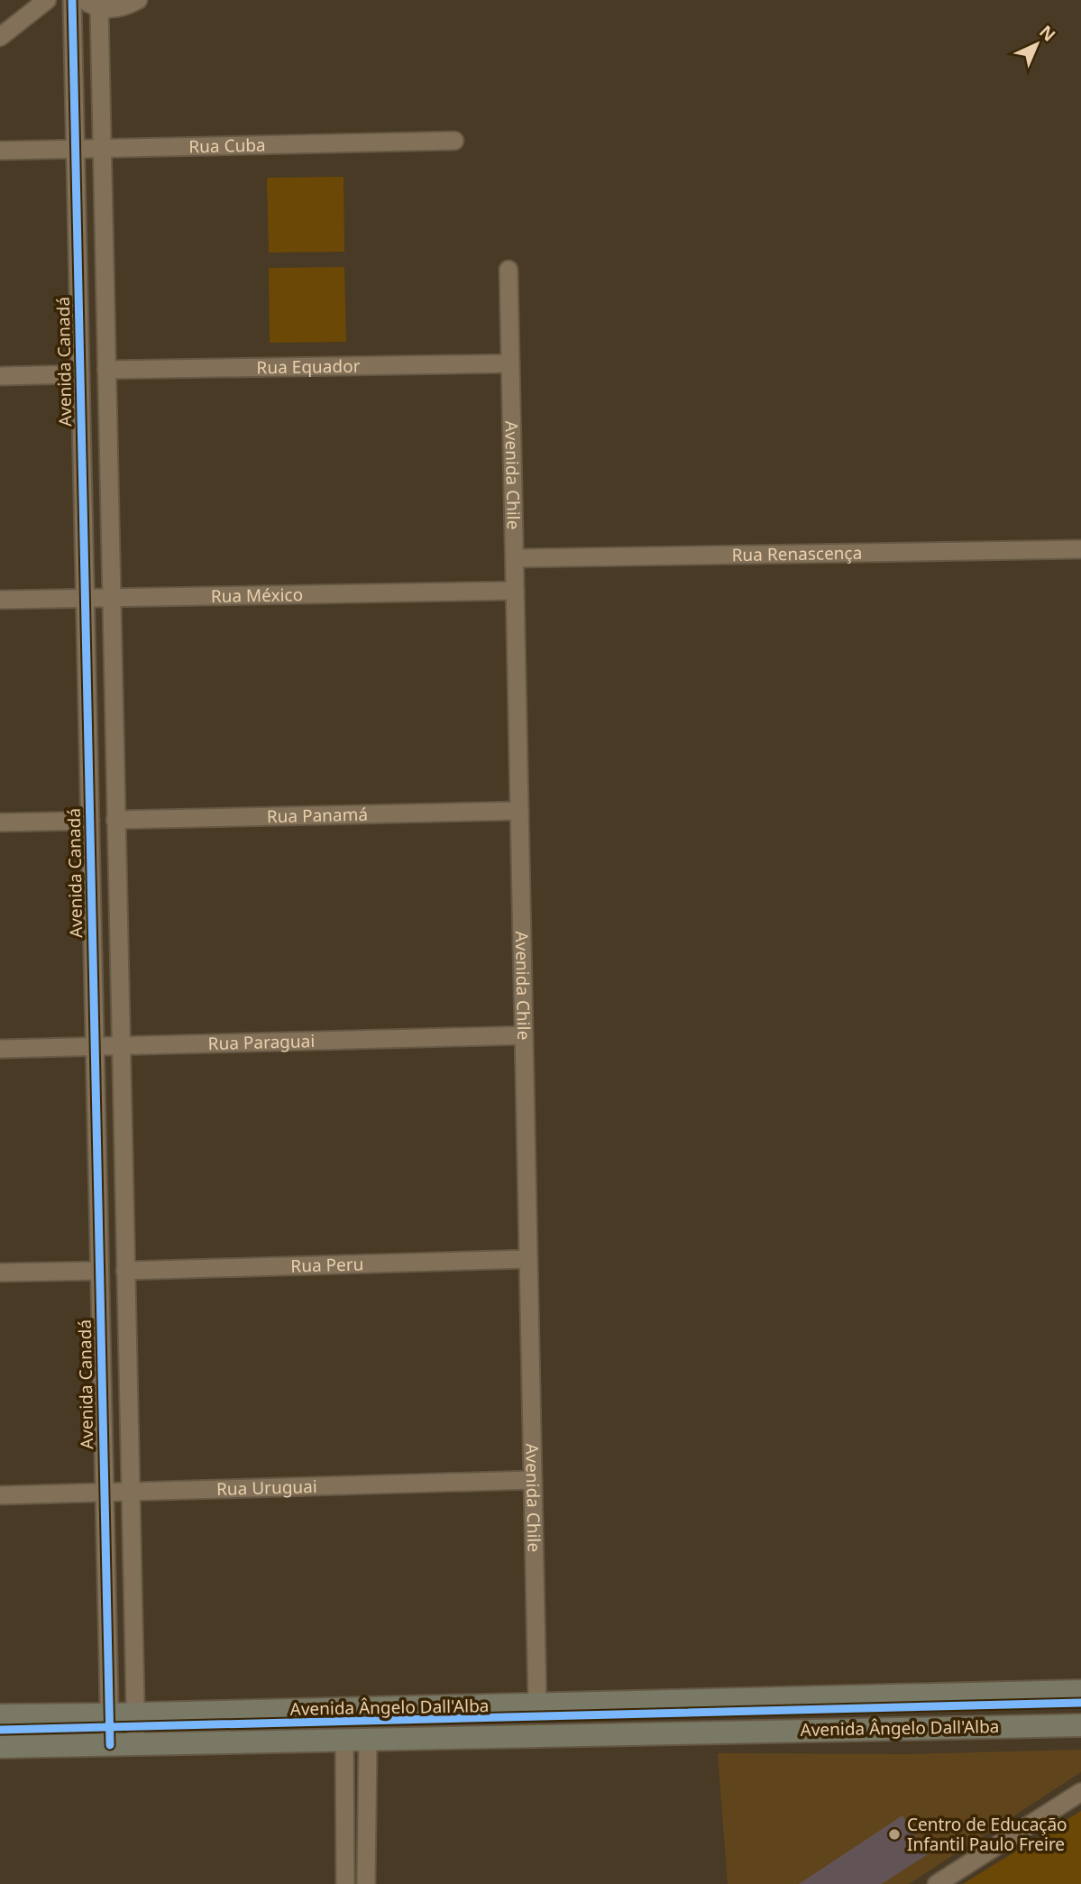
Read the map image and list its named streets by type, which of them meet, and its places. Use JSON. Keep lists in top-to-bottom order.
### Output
{
  "streets": {
    "main road": ["Avenida Ângelo Dall'Alba"],
    "street": [
      "Rua Cuba",
      "Avenida Canadá",
      "Rua Equador",
      "Avenida Chile",
      "Rua Renascença",
      "Rua México",
      "Rua Panamá",
      "Rua Paraguai",
      "Rua Peru",
      "Rua Uruguai"
    ]
  },
  "crossings": [
    ["Rua Cuba", "Avenida Canadá"],
    ["Avenida Canadá", "Rua México"],
    ["Avenida Canadá", "Rua Paraguai"],
    ["Avenida Canadá", "Rua Uruguai"],
    ["Avenida Canadá", "Avenida Ângelo Dall'Alba"],
    ["Rua Equador", "Avenida Chile"],
    ["Avenida Chile", "Rua Renascença"],
    ["Avenida Chile", "Rua México"],
    ["Avenida Chile", "Rua Panamá"],
    ["Avenida Chile", "Rua Paraguai"],
    ["Avenida Chile", "Rua Peru"],
    ["Avenida Chile", "Rua Uruguai"],
    ["Avenida Chile", "Avenida Ângelo Dall'Alba"]
  ],
  "places": ["Centro de Educação Infantil Paulo Freire"],
  "north": "top right"
}
